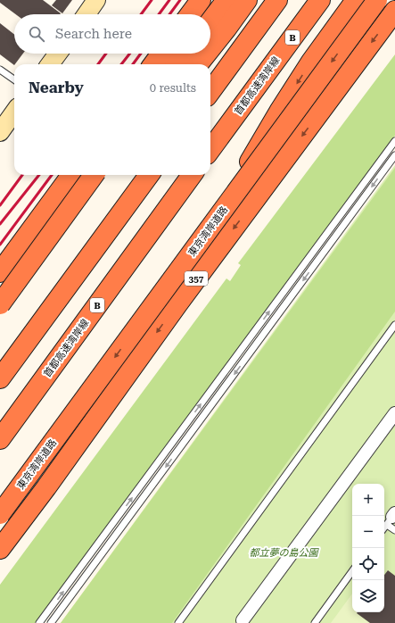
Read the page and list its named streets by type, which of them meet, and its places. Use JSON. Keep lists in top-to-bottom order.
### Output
{
  "streets": {
    "highway": [
      "B",
      "首都高速湾岸線",
      "東京湾岸道路",
      "357"
    ]
  },
  "parks": ["都立夢の島公園"],
  "page": {
    "search": "Search here",
    "heading": ["Nearby", "0 results"],
    "map_buttons": ["+", "−"]
  }
}
